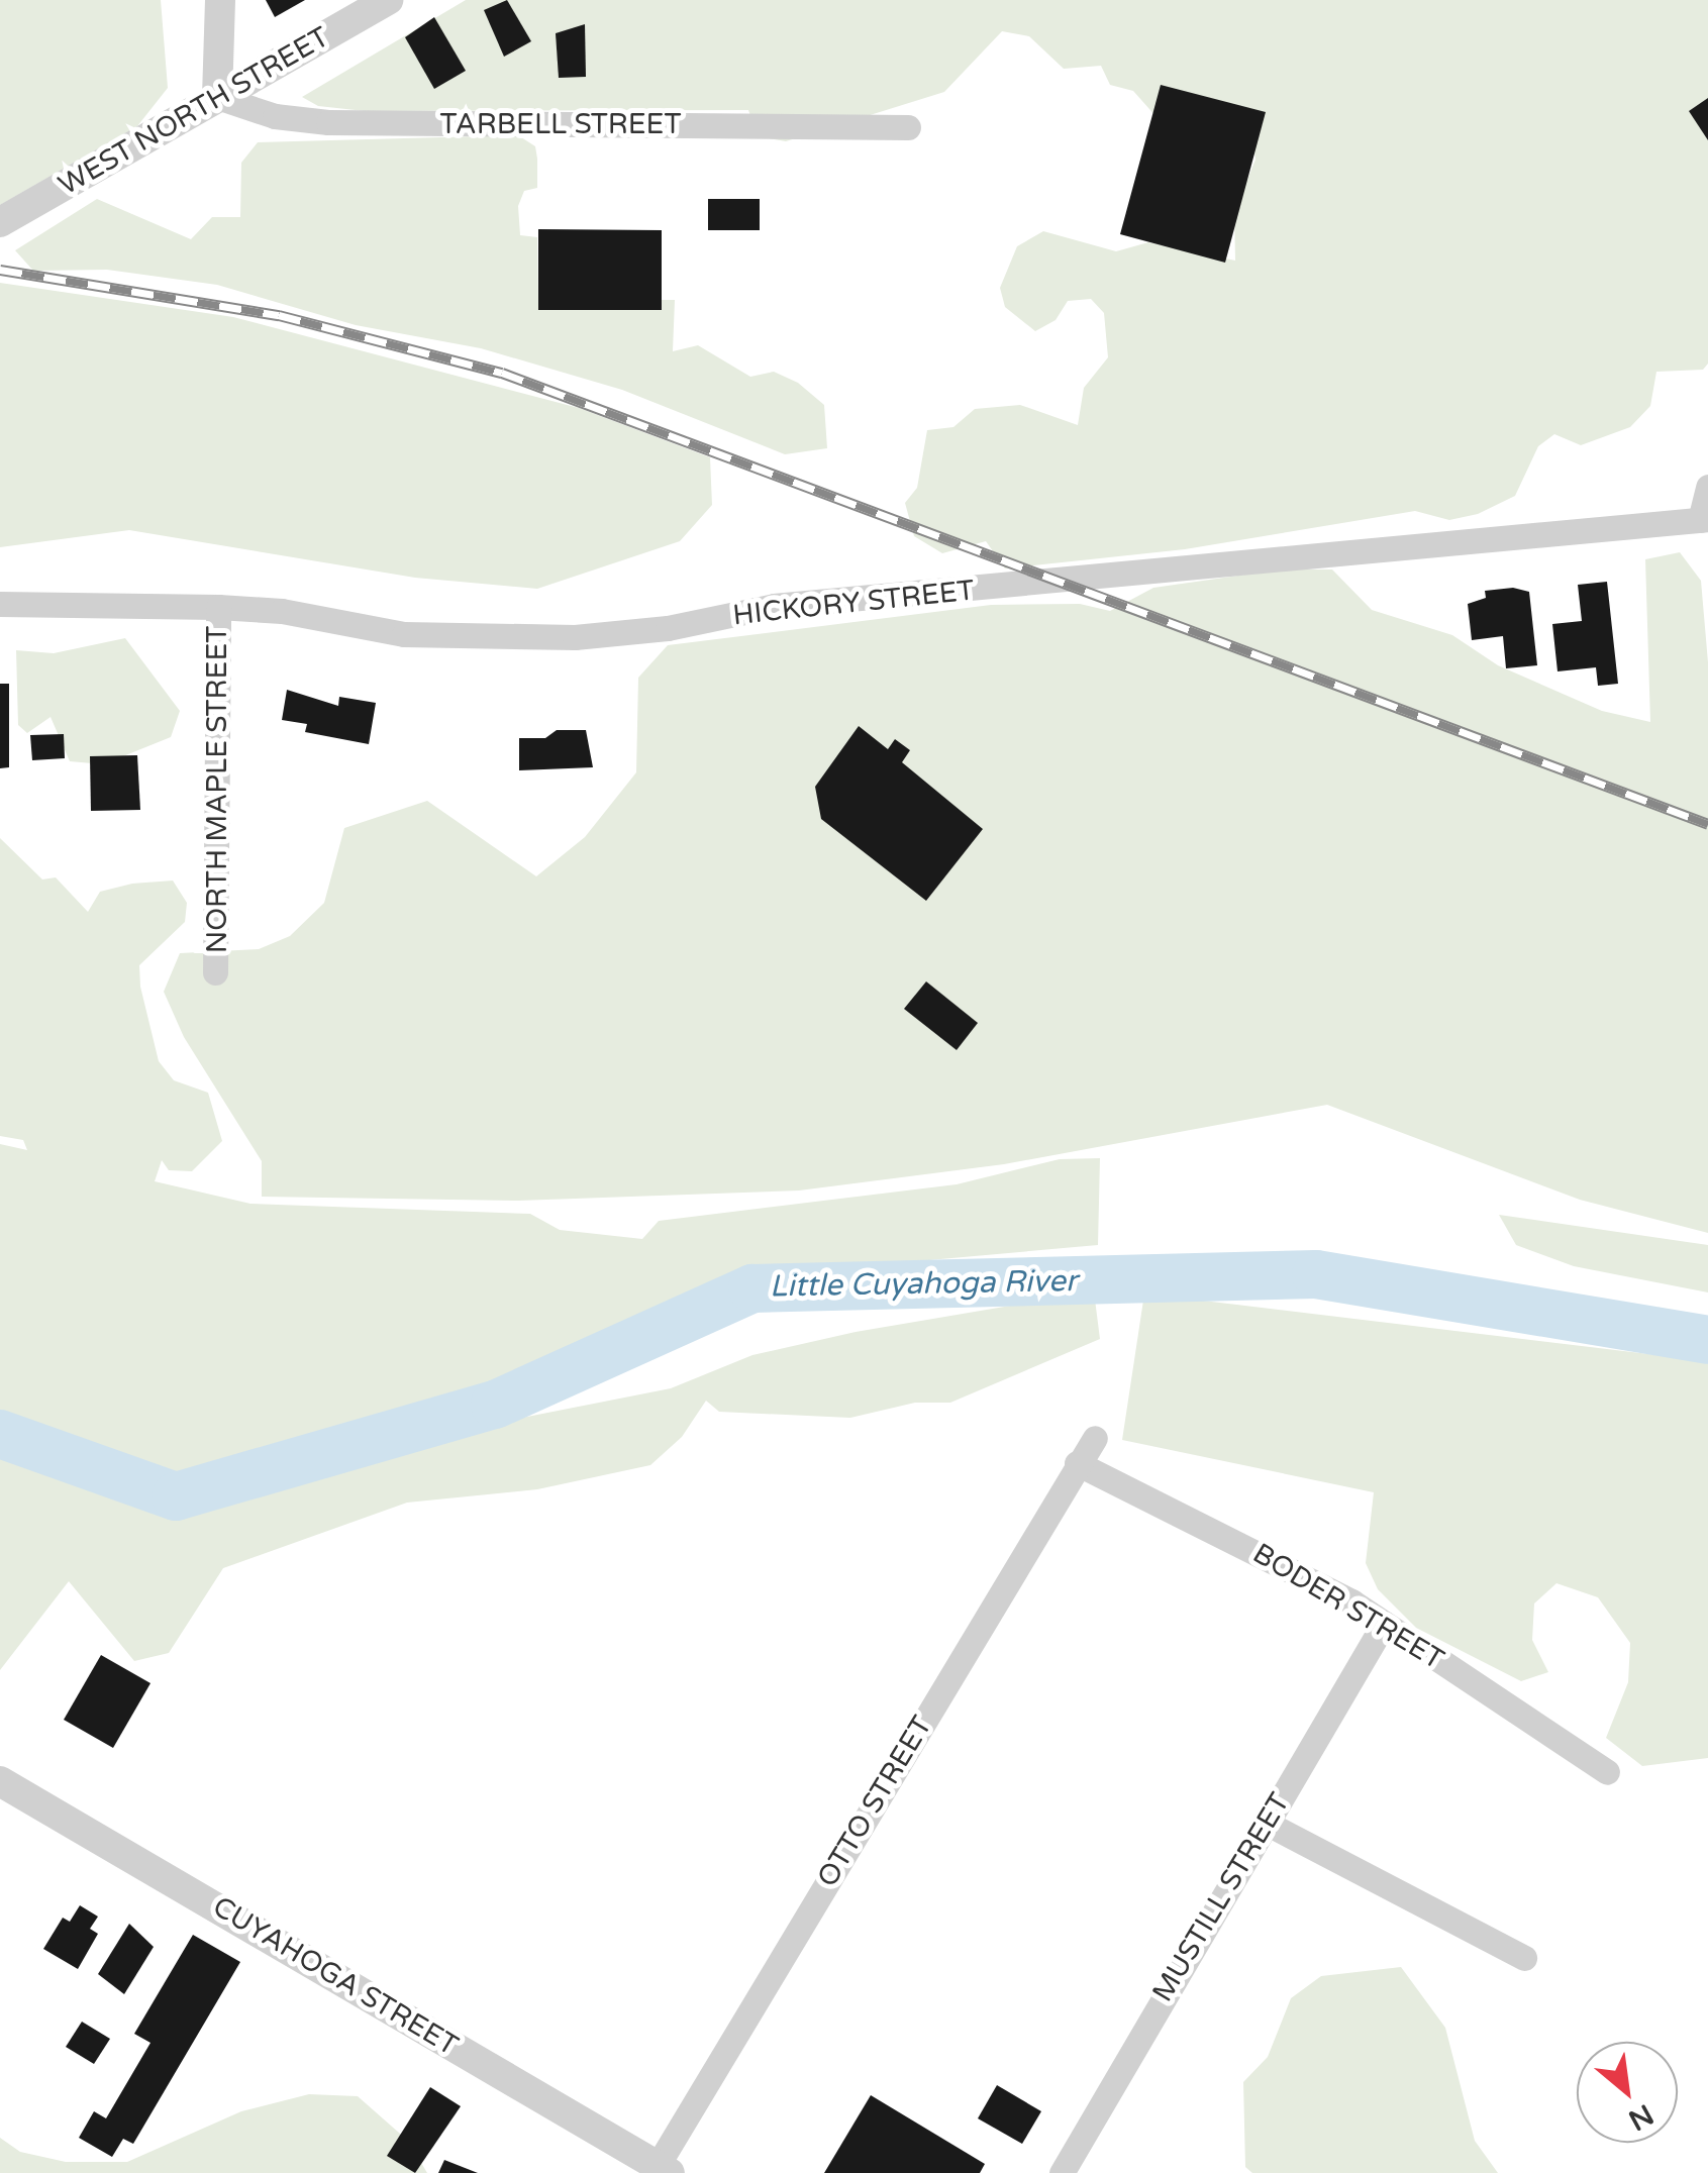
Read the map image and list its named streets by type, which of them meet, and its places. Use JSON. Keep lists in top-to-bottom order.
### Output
{
  "streets": {
    "street": [
      "WEST NORTH STREET",
      "TARBELL STREET",
      "HICKORY STREET",
      "NORTH MAPLE STREET",
      "BODER STREET",
      "OTTO STREET",
      "MUSTILL STREET",
      "CUYAHOGA STREET"
    ]
  },
  "crossings": [
    ["WEST NORTH STREET", "TARBELL STREET"],
    ["HICKORY STREET", "NORTH MAPLE STREET"],
    ["BODER STREET", "OTTO STREET"],
    ["BODER STREET", "MUSTILL STREET"],
    ["OTTO STREET", "CUYAHOGA STREET"]
  ],
  "water": ["Little Cuyahoga River"],
  "north": "bottom right"
}
